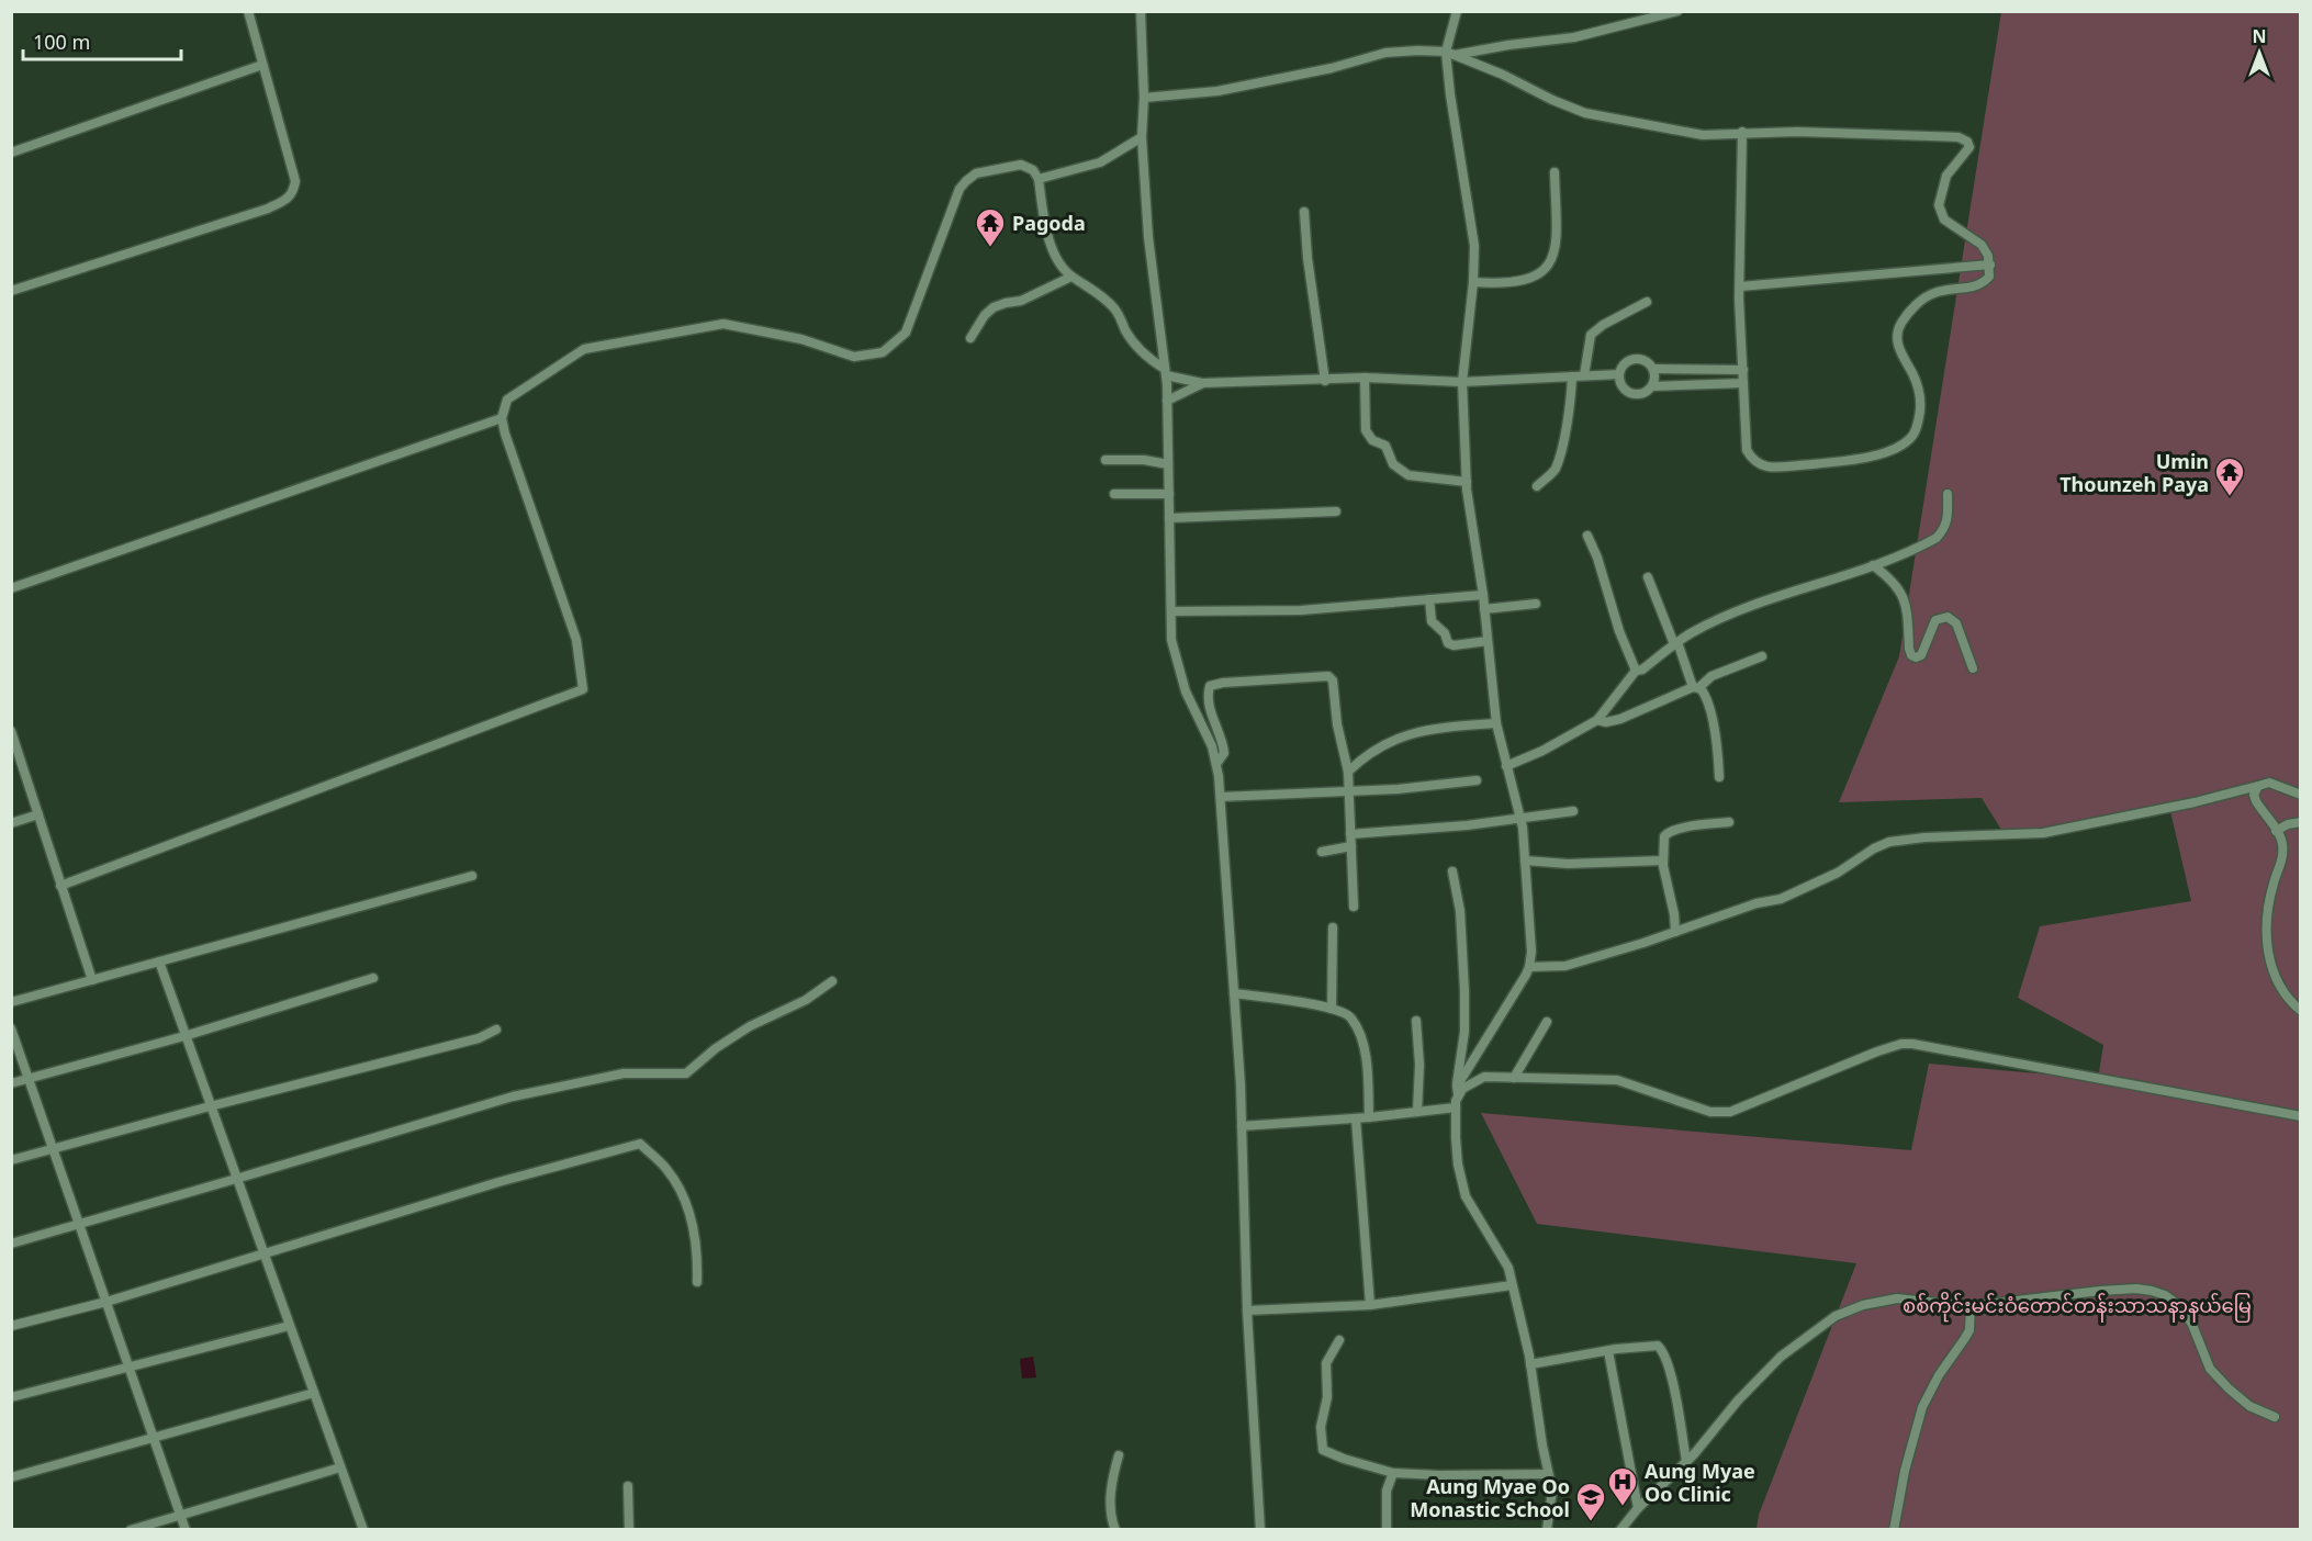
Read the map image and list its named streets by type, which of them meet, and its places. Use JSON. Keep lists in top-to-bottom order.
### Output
{
  "parks": ["စစ်ကိုင်းမင်းဝံတောင်တန်းသာသနာ့နယ်မြေ"],
  "places": {
    "temple": ["Pagoda", "Umin Thounzeh Paya"],
    "hospital": ["Aung Myae Oo Clinic"],
    "school or university": ["Aung Myae Oo Monastic School"]
  },
  "scale_bar": "100 m",
  "north": "top"
}
